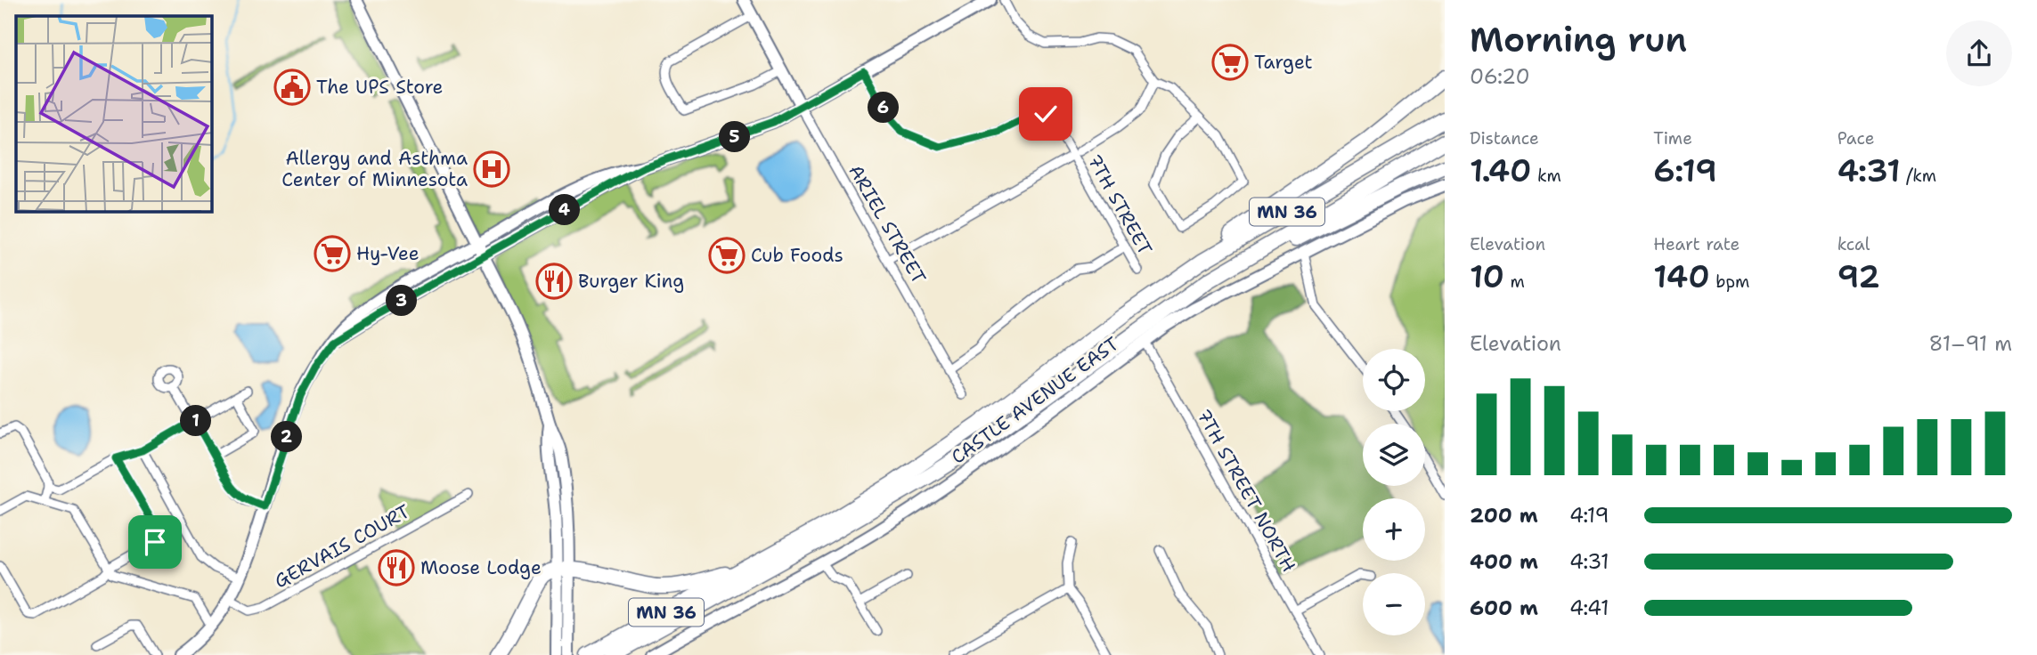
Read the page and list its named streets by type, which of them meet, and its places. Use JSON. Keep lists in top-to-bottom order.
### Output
{
  "streets": {
    "highway": ["MN 36"],
    "street": [
      "7TH STREET",
      "ARIEL STREET",
      "CASTLE AVENUE EAST",
      "7TH STREET NORTH",
      "GERVAIS COURT"
    ]
  },
  "crossings": [
    ["MN 36", "CASTLE AVENUE EAST"],
    ["MN 36", "7TH STREET NORTH"],
    ["CASTLE AVENUE EAST", "7TH STREET NORTH"]
  ],
  "places": {
    "supermarket": ["Target", "Hy-Vee", "Cub Foods"],
    "public building": ["The UPS Store"],
    "hospital": ["Allergy and Asthma Center of Minnesota"],
    "restaurant": ["Burger King", "Moose Lodge"]
  },
  "page": {
    "heading": ["Morning run", "06:20"],
    "pins": [
      "6",
      "5",
      "4",
      "3",
      "1",
      "2"
    ],
    "stats": [
      ["Distance", "1.40 km"],
      ["Time", "6:19"],
      ["Pace", "4:31 /km"],
      ["Elevation", "10 m"],
      ["Heart rate", "140 bpm"],
      ["kcal", "92"]
    ],
    "chart": ["Elevation", "81–91 m"],
    "map_buttons": ["+", "−"],
    "list": [
      {
        "name": "200 m",
        "note": "4:19"
      },
      {
        "name": "400 m",
        "note": "4:31"
      },
      {
        "name": "600 m",
        "note": "4:41"
      }
    ]
  }
}
